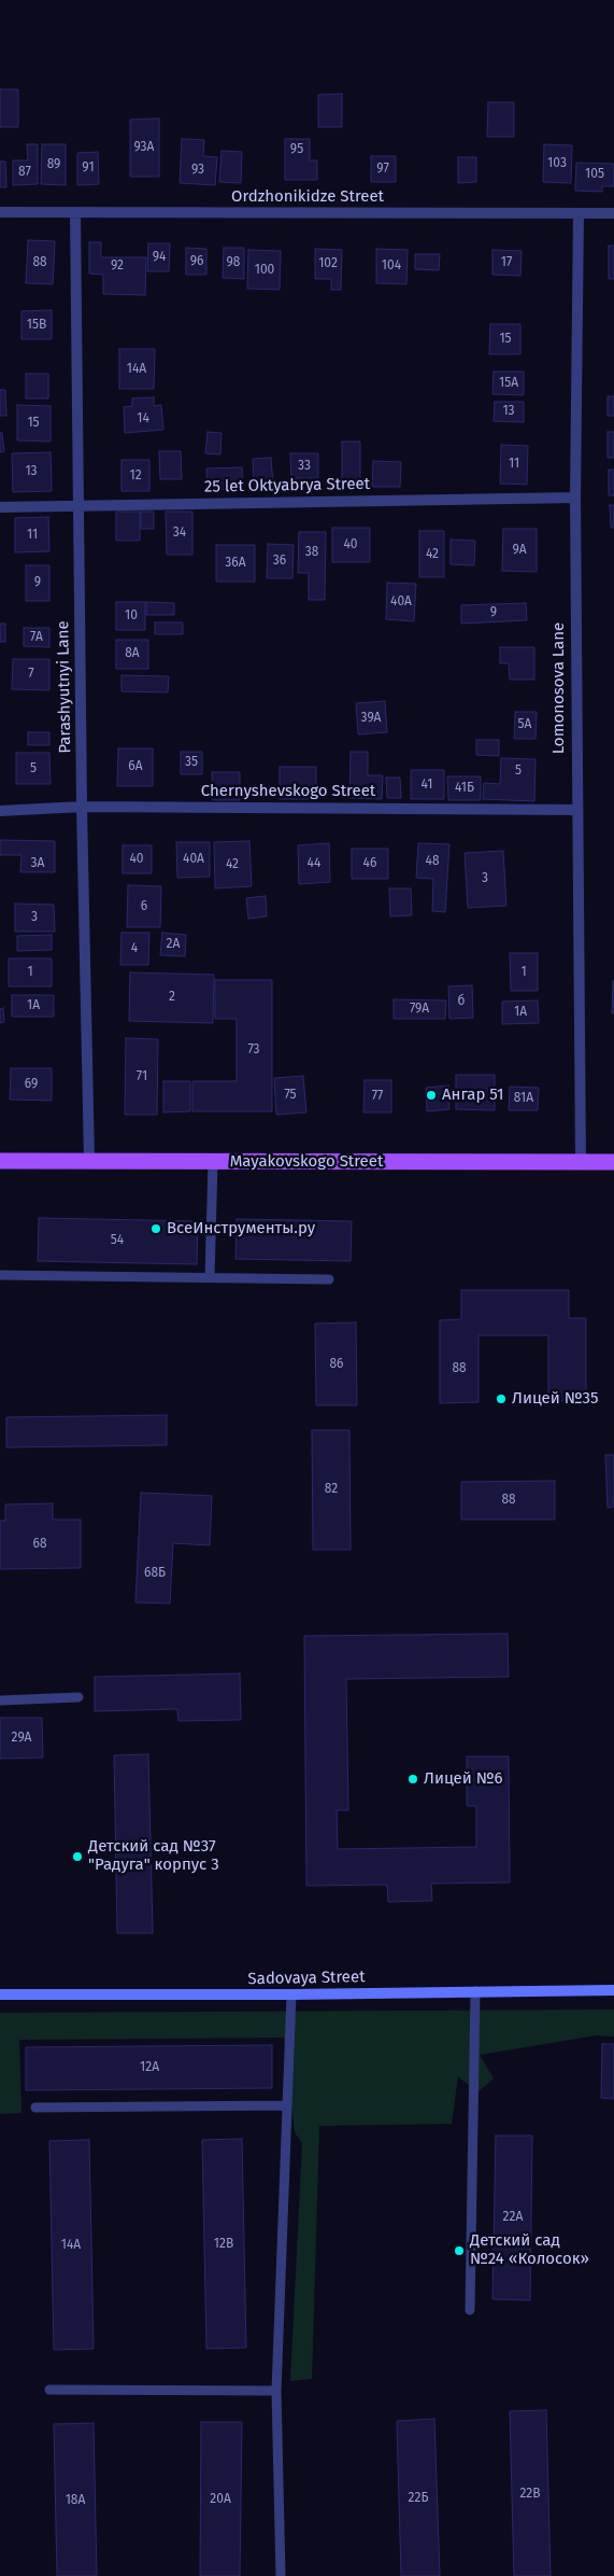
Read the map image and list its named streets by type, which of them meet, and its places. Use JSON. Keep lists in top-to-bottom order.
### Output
{
  "streets": {
    "main road": ["Mayakovskogo Street"],
    "street": [
      "Ordzhonikidze Street",
      "25 let Oktyabrya Street",
      "Parashyutnyi Lane",
      "Lomonosova Lane",
      "Chernyshevskogo Street",
      "Sadovaya Street"
    ]
  },
  "crossings": [
    ["Ordzhonikidze Street", "Parashyutnyi Lane"],
    ["Ordzhonikidze Street", "Lomonosova Lane"],
    ["25 let Oktyabrya Street", "Parashyutnyi Lane"],
    ["25 let Oktyabrya Street", "Lomonosova Lane"],
    ["Parashyutnyi Lane", "Chernyshevskogo Street"],
    ["Parashyutnyi Lane", "Mayakovskogo Street"],
    ["Lomonosova Lane", "Chernyshevskogo Street"],
    ["Lomonosova Lane", "Mayakovskogo Street"]
  ],
  "places": [
    "Ангар 51",
    "ВсеИнструменты.ру",
    "Лицей №35",
    "Лицей №6",
    "Детский сад №37 \"Радуга\" корпус 3",
    "Детский сад №24 «Колосок»"
  ],
  "house_numbers": [
    "93А",
    "95",
    "103",
    "89",
    "91",
    "97",
    "93",
    "87",
    "105",
    "94",
    "96",
    "88",
    "98",
    "17",
    "102",
    "92",
    "104",
    "100",
    "15В",
    "15",
    "14А",
    "15А",
    "13",
    "14",
    "15",
    "11",
    "33",
    "13",
    "12",
    "34",
    "11",
    "40",
    "9А",
    "38",
    "42",
    "36",
    "36А",
    "9",
    "40А",
    "9",
    "10",
    "7А",
    "8А",
    "7",
    "39А",
    "5А",
    "35",
    "6А",
    "5",
    "5",
    "41",
    "41Б",
    "40",
    "40А",
    "48",
    "3А",
    "44",
    "46",
    "42",
    "3",
    "6",
    "3",
    "2А",
    "4",
    "1",
    "1",
    "2",
    "б",
    "1А",
    "79А",
    "1А",
    "73",
    "71",
    "69",
    "75",
    "77",
    "81А",
    "54",
    "86",
    "88",
    "82",
    "88",
    "68",
    "68Б",
    "29А",
    "12А",
    "22А",
    "12В",
    "14А",
    "22В",
    "22Б",
    "20А",
    "18А"
  ]
}
